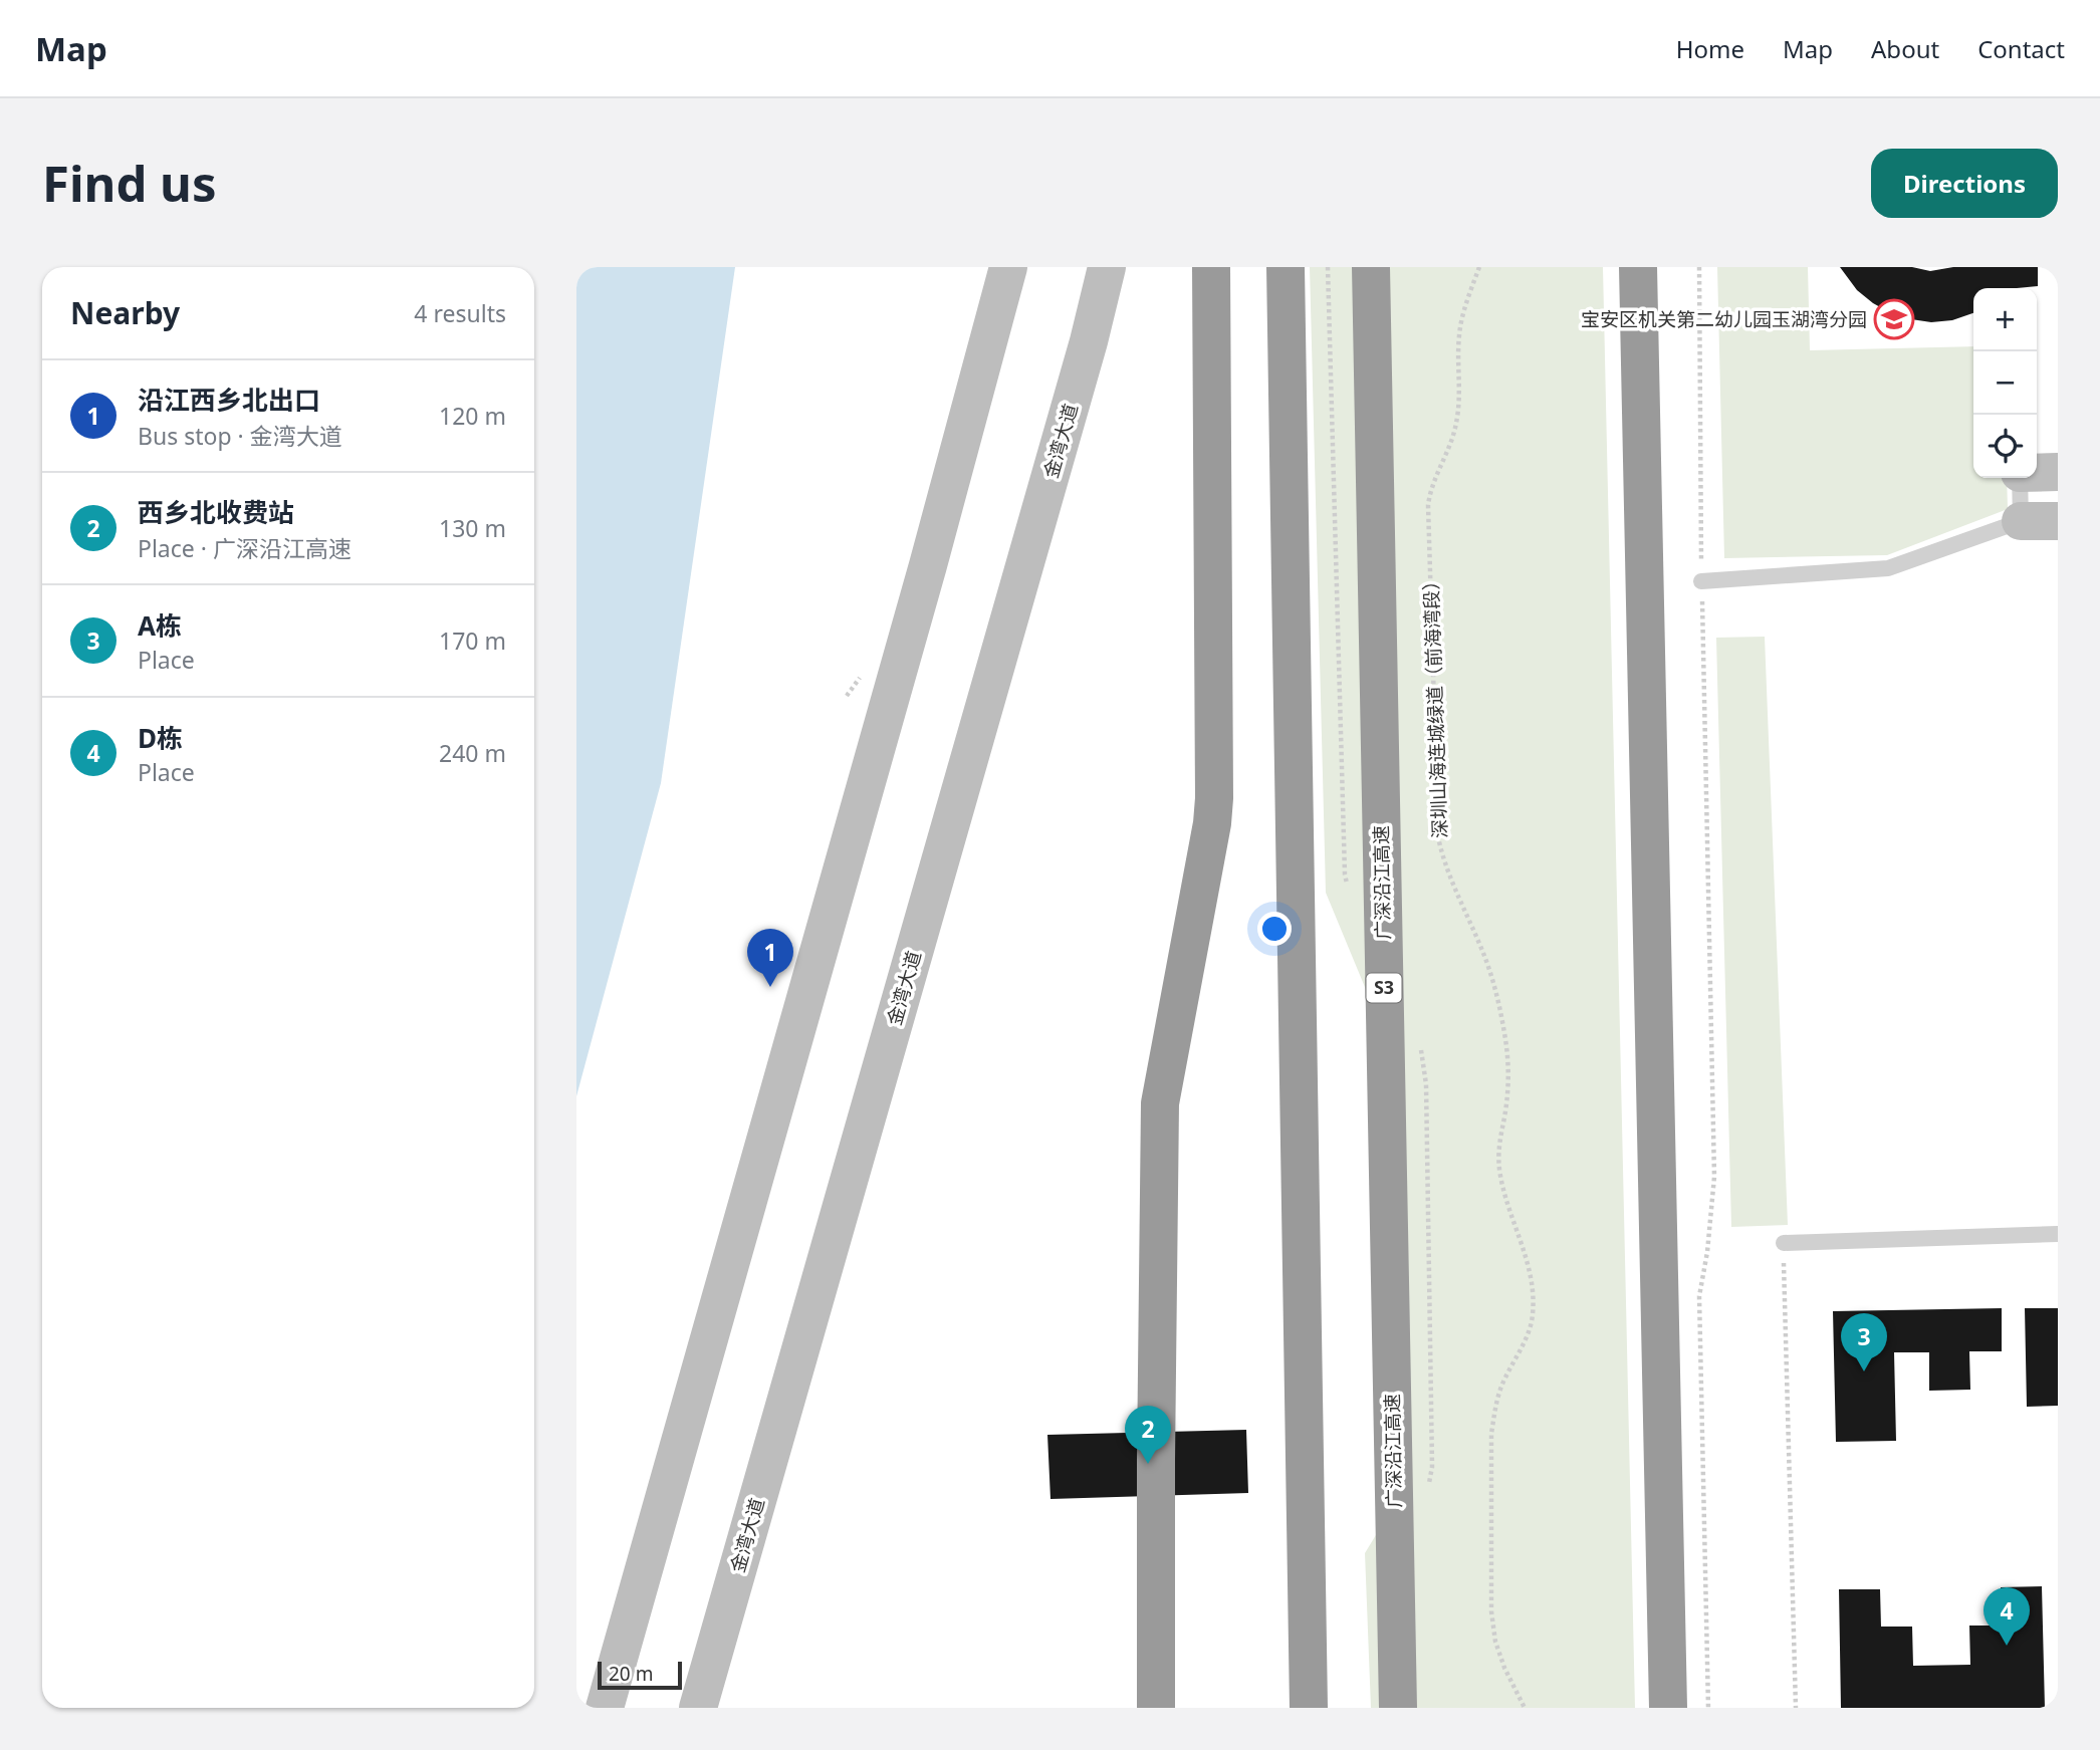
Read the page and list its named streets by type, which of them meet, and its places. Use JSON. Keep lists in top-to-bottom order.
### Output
{
  "streets": {
    "highway": ["广深沿江高速", "S3"],
    "main road": ["金湾大道"],
    "path": ["深圳山海连城绿道（前海湾段）"]
  },
  "places": {
    "school or university": ["宝安区机关第二幼儿园玉湖湾分园"]
  },
  "scale_bar": "20 m",
  "page": {
    "header": "Map",
    "nav": [
      "Home",
      "Map",
      "About",
      "Contact"
    ],
    "buttons": "Directions",
    "title": "Find us",
    "heading": ["Nearby", "4 results"],
    "map_buttons": ["+", "−"],
    "list": [
      {
        "mark": "1",
        "name": "沿江西乡北出口",
        "note": "Bus stop · 金湾大道",
        "value": "120 m"
      },
      {
        "mark": "2",
        "name": "西乡北收费站",
        "note": "Place · 广深沿江高速",
        "value": "130 m"
      },
      {
        "mark": "3",
        "name": "A栋",
        "note": "Place",
        "value": "170 m"
      },
      {
        "mark": "4",
        "name": "D栋",
        "note": "Place",
        "value": "240 m"
      }
    ],
    "pins": [
      "1",
      "3",
      "2",
      "4"
    ],
    "scale": "20 m"
  }
}
